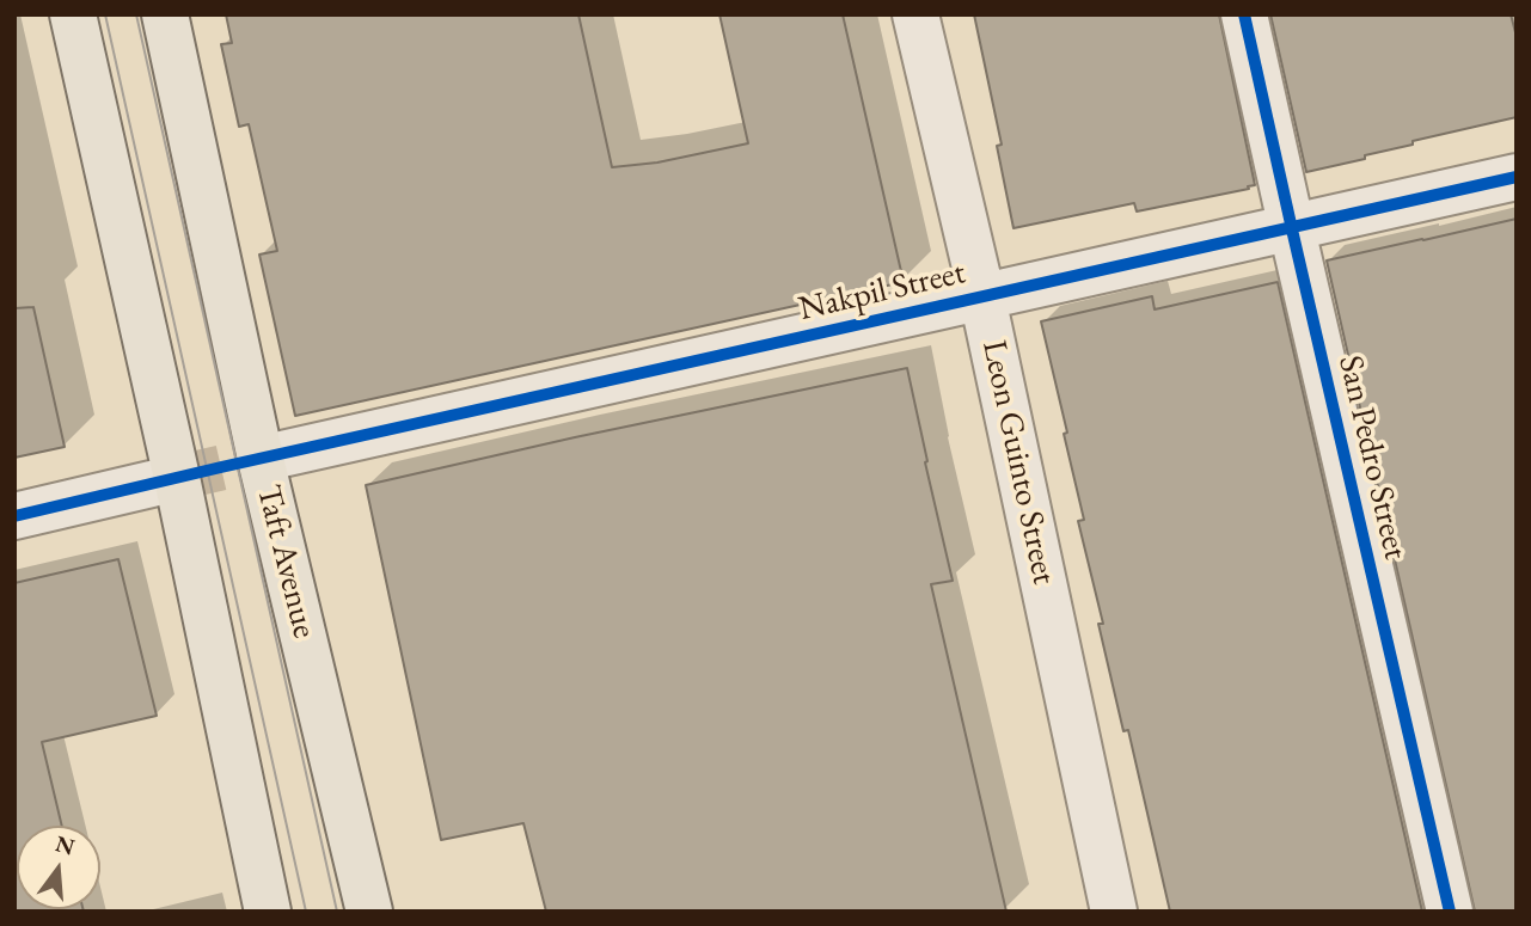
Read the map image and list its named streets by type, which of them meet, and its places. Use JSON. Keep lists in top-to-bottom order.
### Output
{
  "streets": {
    "main road": ["Taft Avenue"],
    "street": ["Nakpil Street", "San Pedro Street", "Leon Guinto Street"]
  },
  "crossings": [
    ["Nakpil Street", "San Pedro Street"],
    ["Nakpil Street", "Leon Guinto Street"],
    ["Nakpil Street", "Taft Avenue"]
  ],
  "north": "top"
}
